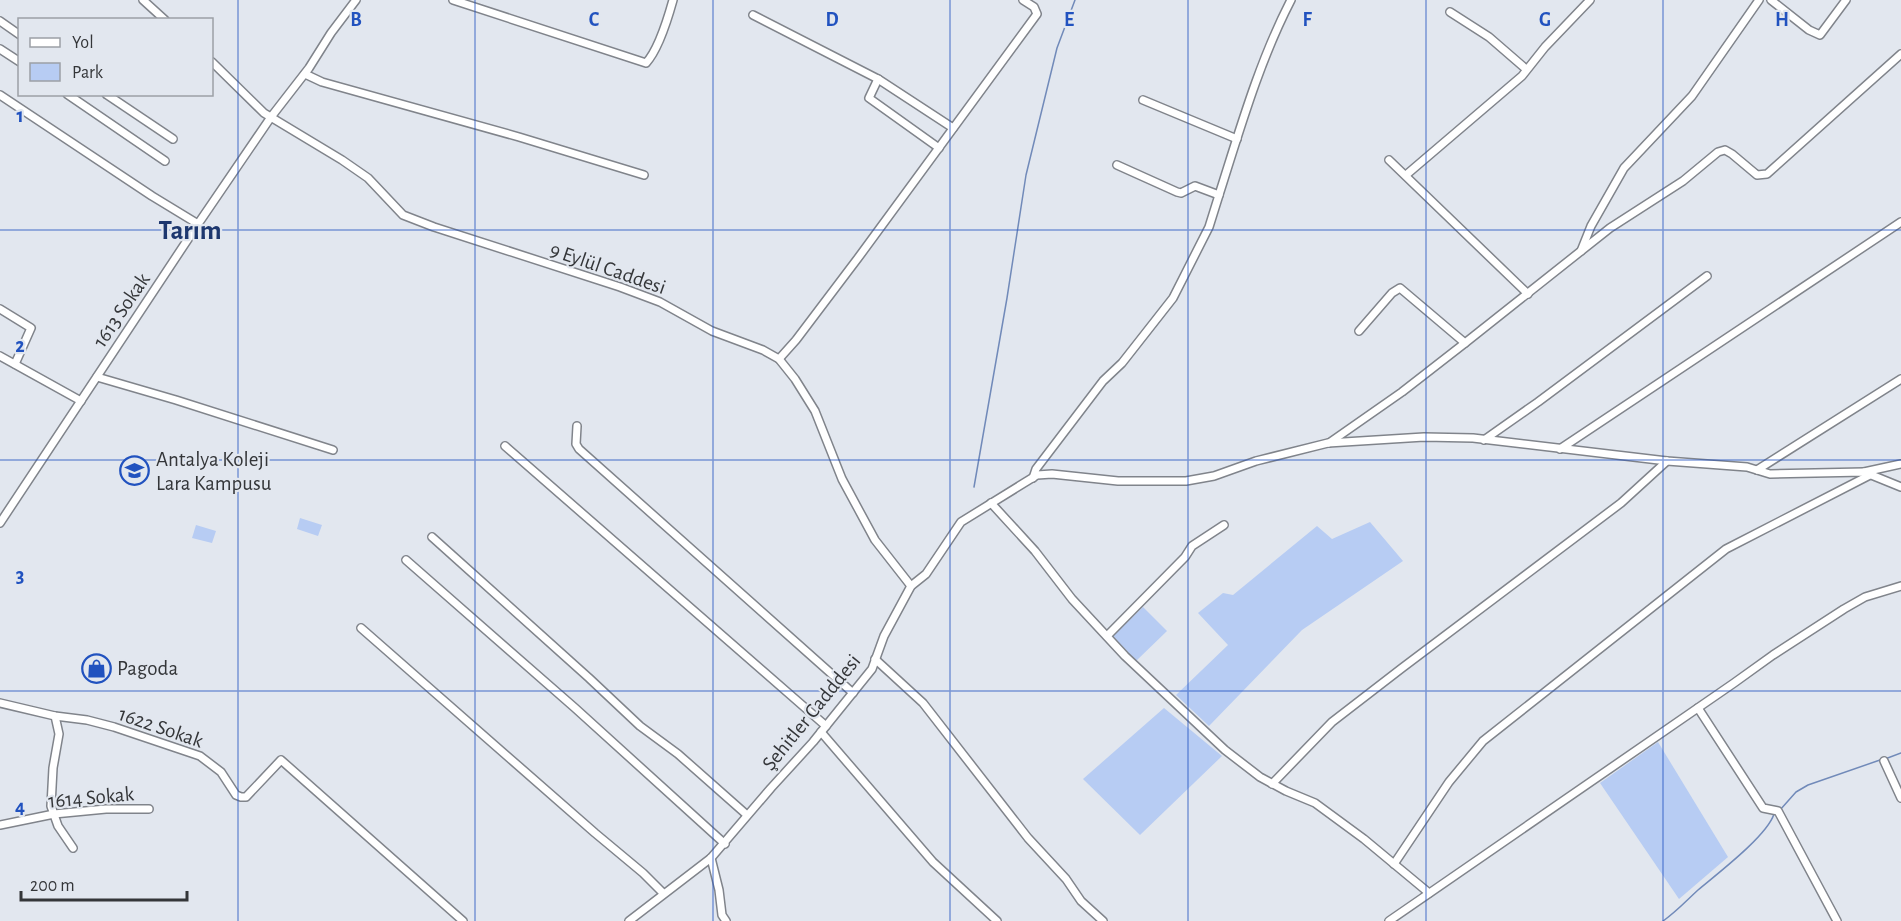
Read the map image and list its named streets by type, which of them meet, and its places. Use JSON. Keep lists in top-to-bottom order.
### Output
{
  "streets": {
    "street": [
      "9 Eylül Caddesi",
      "1613 Sokak",
      "Şehitler Cadddesi",
      "1622 Sokak",
      "1614 Sokak"
    ]
  },
  "crossings": [
    ["9 Eylül Caddesi", "1613 Sokak"],
    ["9 Eylül Caddesi", "Şehitler Cadddesi"]
  ],
  "districts": ["Tarım"],
  "places": {
    "school or university": ["Antalya Koleji Lara Kampusu"],
    "shop": ["Pagoda"]
  },
  "legend": ["Yol", "Park"],
  "scale_bar": "200 m",
  "grid": {
    "columns": [
      "B",
      "C",
      "D",
      "E",
      "F",
      "G",
      "H"
    ],
    "rows": [
      "1",
      "2",
      "3",
      "4"
    ]
  }
}
